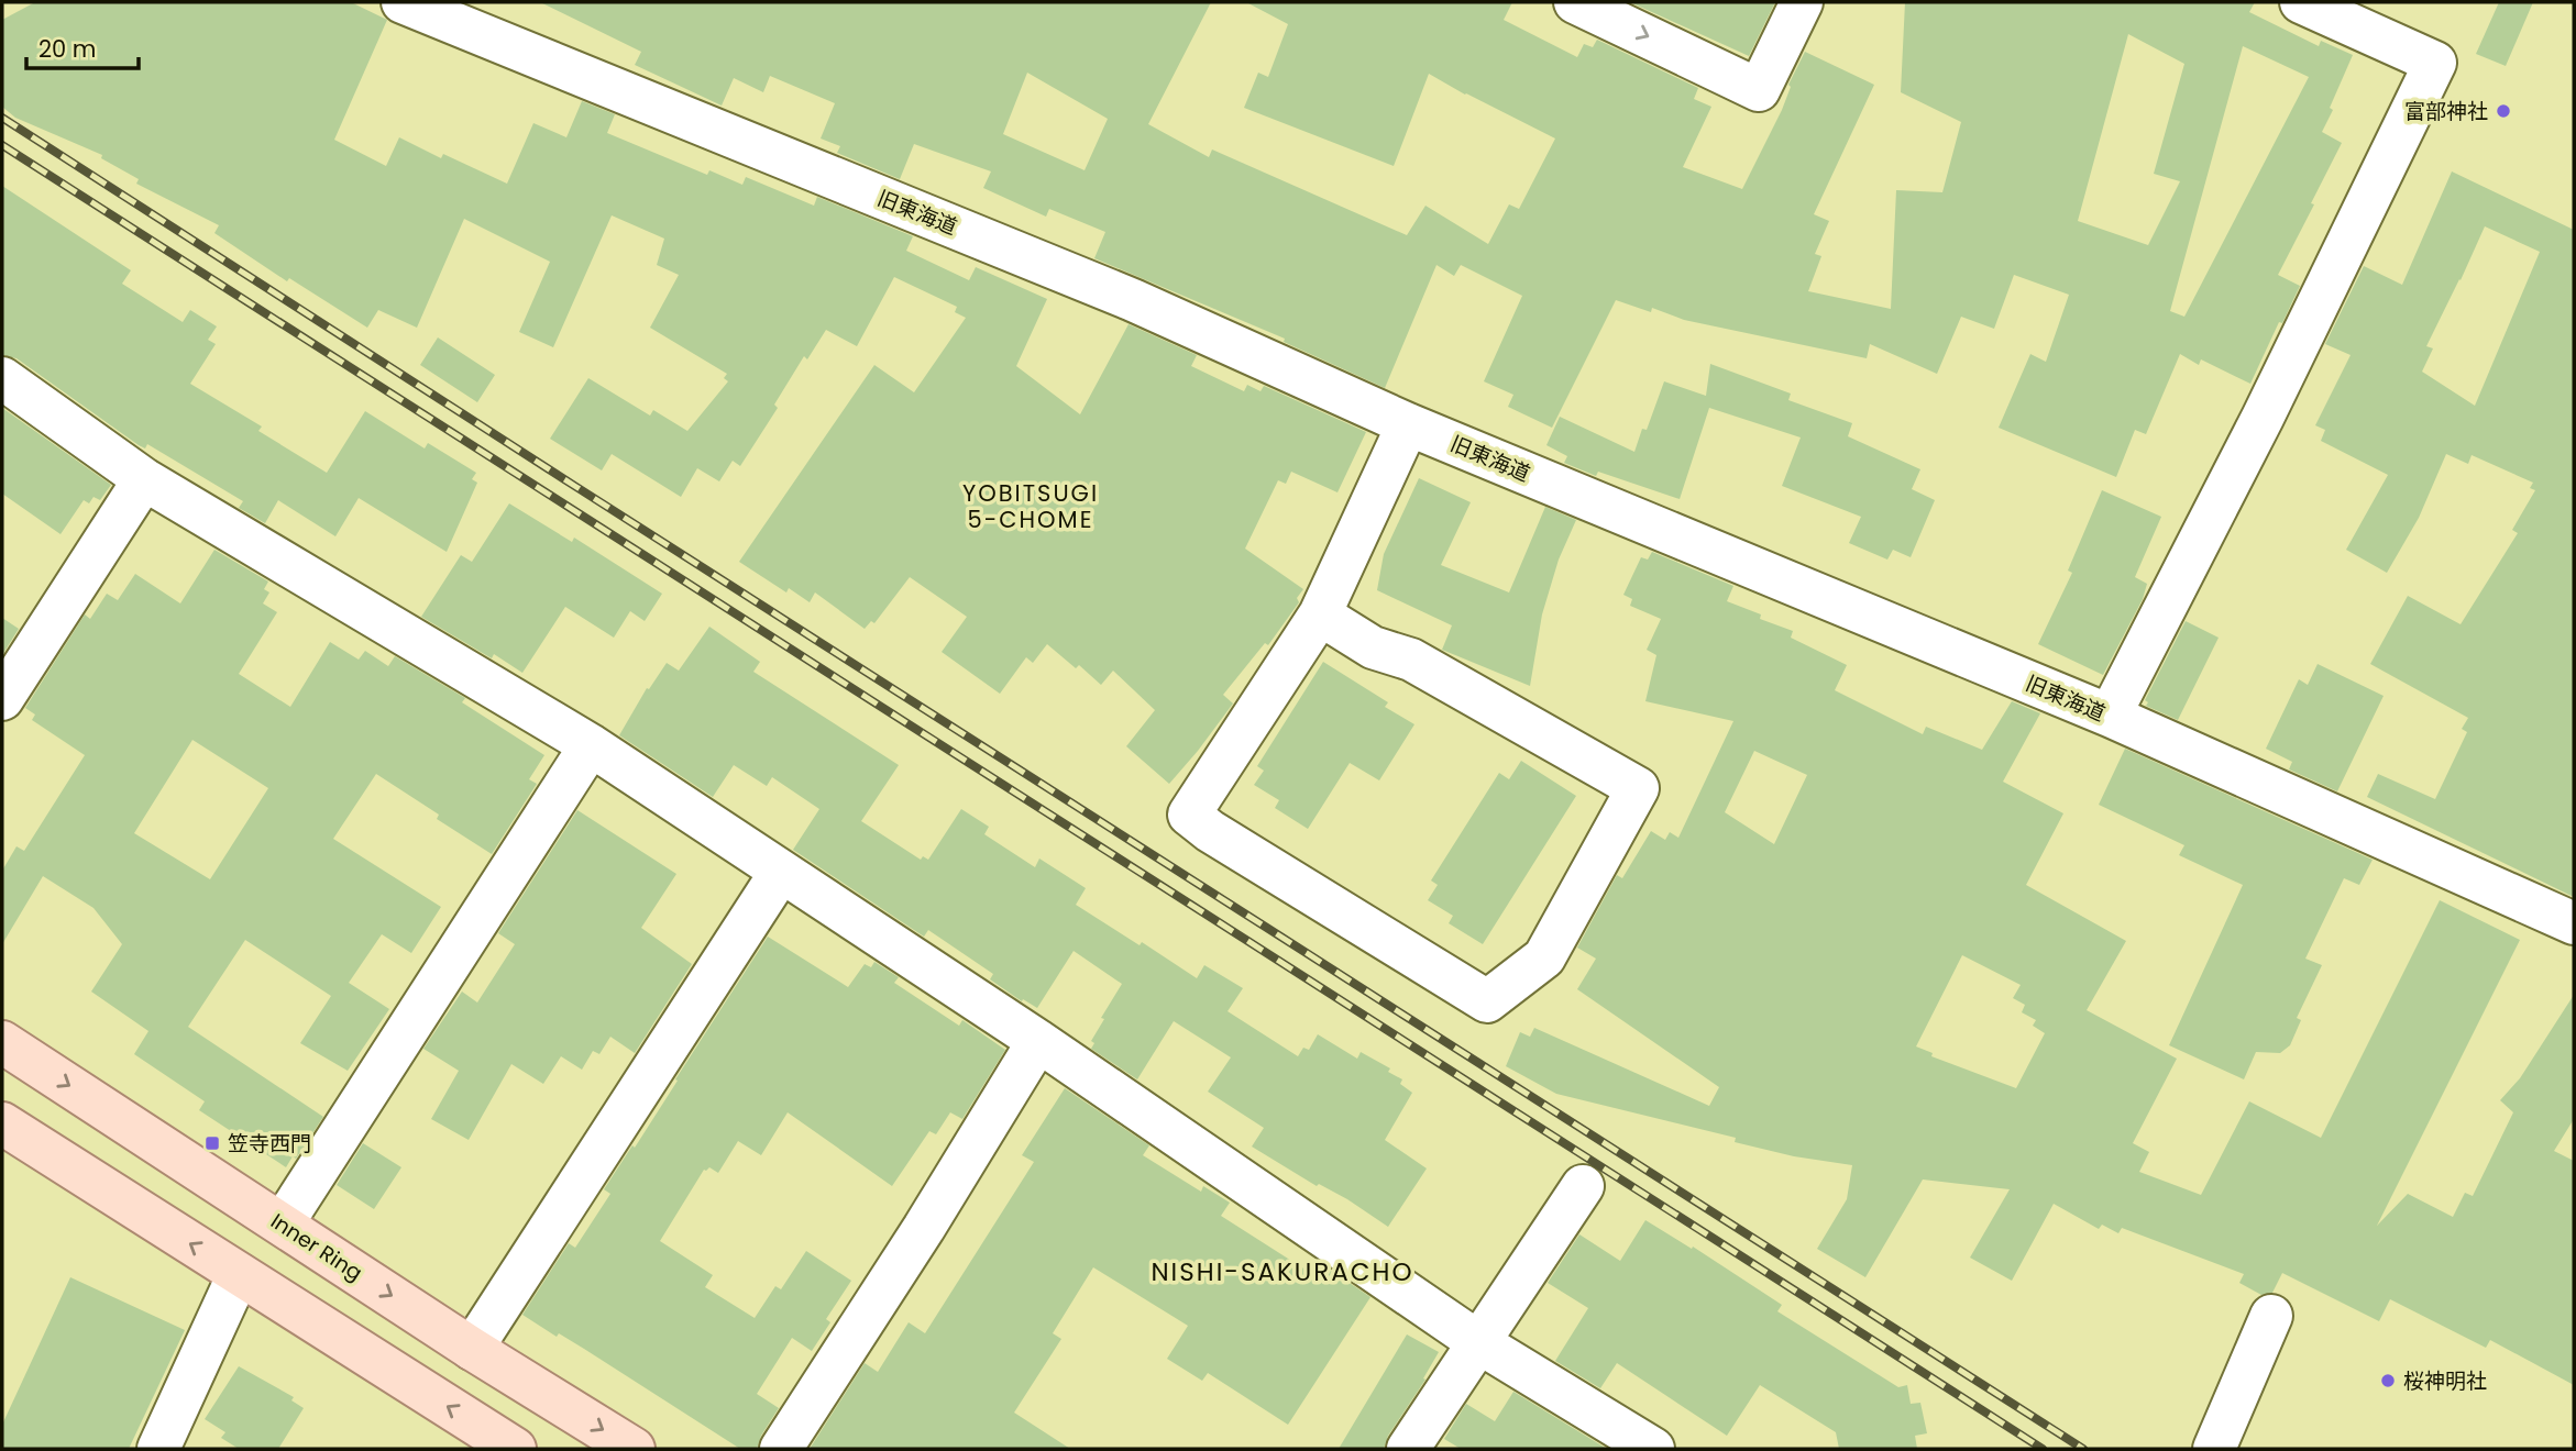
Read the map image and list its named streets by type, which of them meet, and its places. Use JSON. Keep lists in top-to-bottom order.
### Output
{
  "streets": {
    "main road": ["Inner Ring"],
    "street": ["旧東海道"]
  },
  "districts": ["YOBITSUGI 5-CHOME", "NISHI-SAKURACHO"],
  "places": {
    "other": ["富部神社", "桜神明社"],
    "transit": ["笠寺西門"]
  },
  "scale_bar": "20 m"
}
